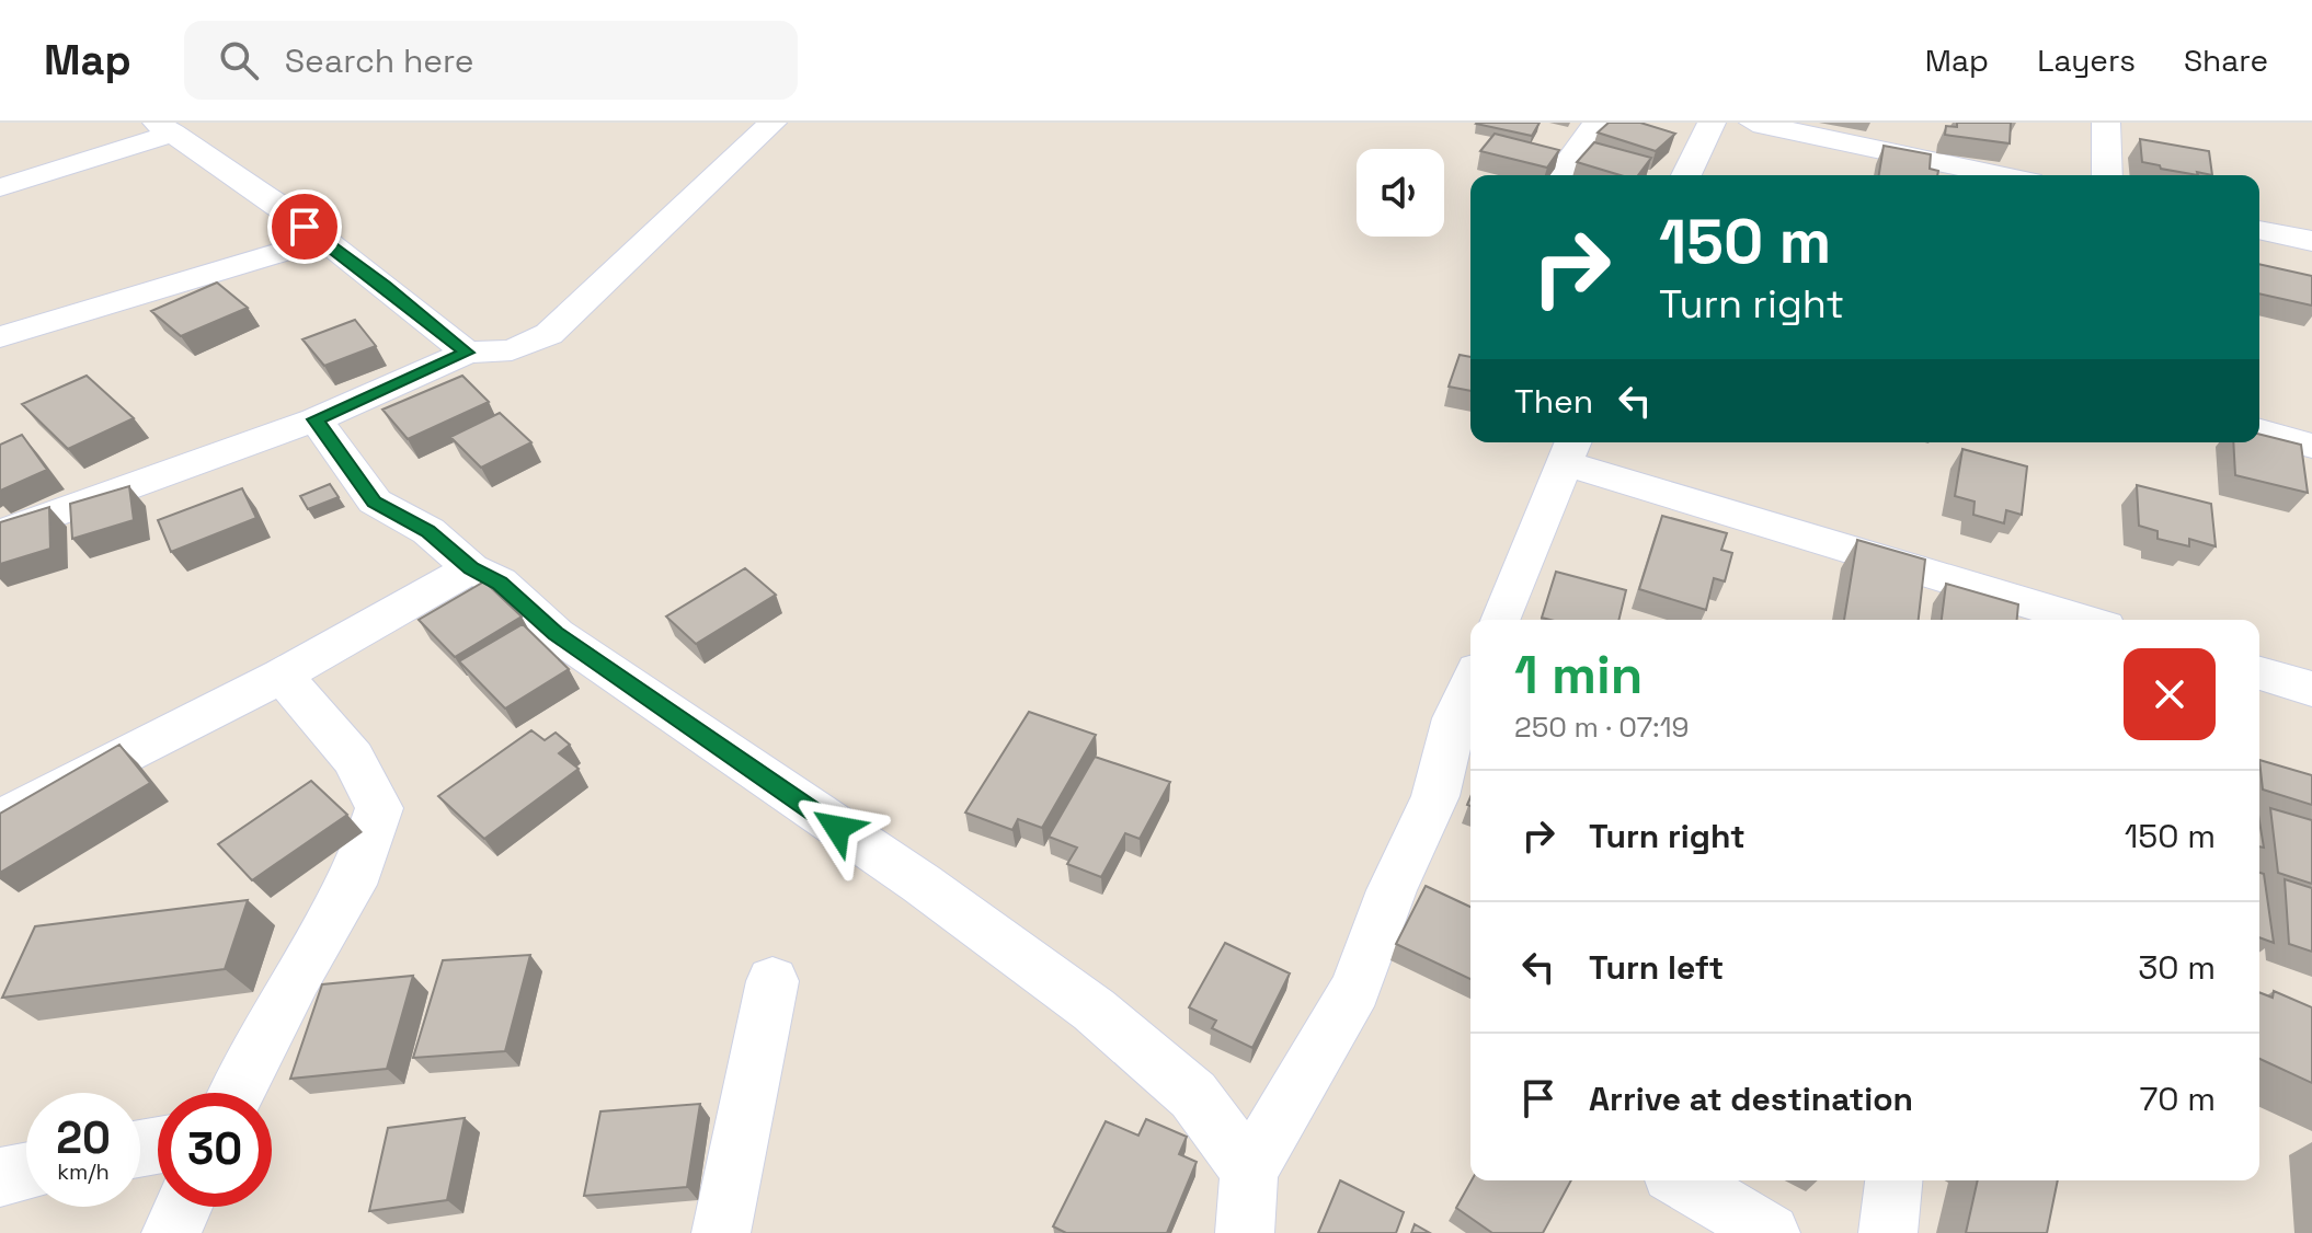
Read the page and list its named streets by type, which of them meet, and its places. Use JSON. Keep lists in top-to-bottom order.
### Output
{
  "page": {
    "header": "Map",
    "search": "Search here",
    "nav": ["Map", "Layers", "Share"],
    "turn": ["150 m", "Turn right"],
    "then": "Then",
    "heading": ["1 min", "250 m · 07:19"],
    "list": [
      {
        "name": "Turn right",
        "value": "150 m"
      },
      {
        "name": "Turn left",
        "value": "30 m"
      },
      {
        "name": "Arrive at destination",
        "value": "70 m"
      }
    ],
    "speed": "20 km/h",
    "limit": "30"
  }
}
